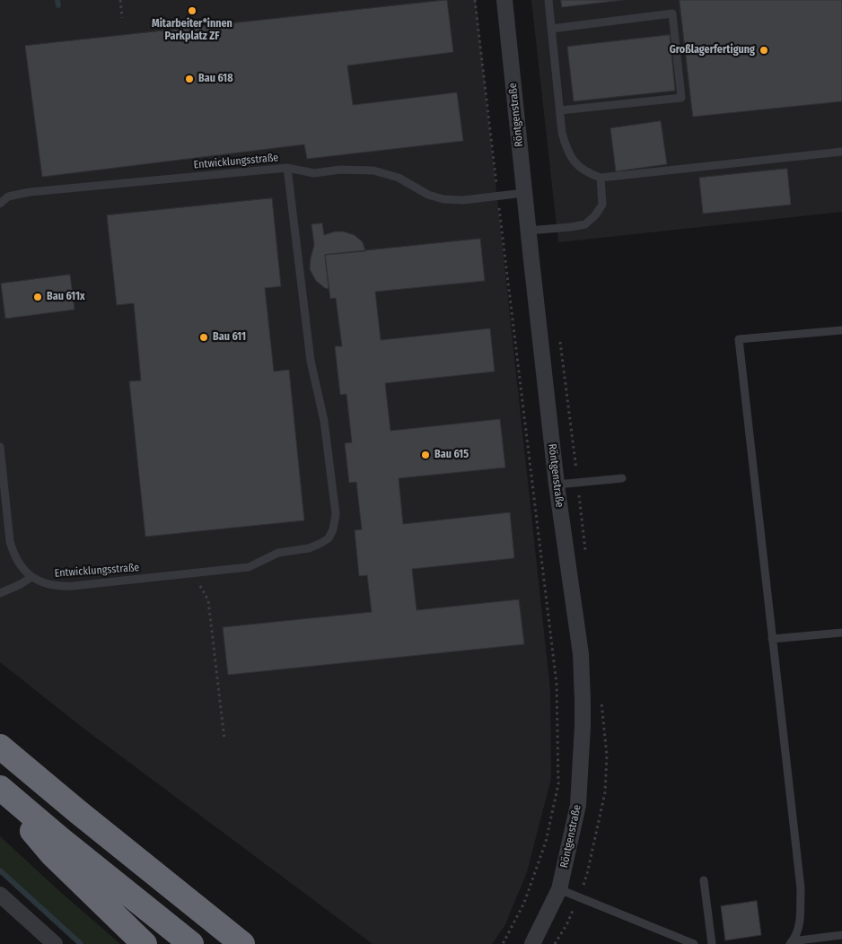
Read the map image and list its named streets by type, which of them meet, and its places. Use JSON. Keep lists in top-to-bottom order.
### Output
{
  "streets": {
    "street": ["Röntgenstraße"],
    "lane": ["Entwicklungsstraße"]
  },
  "crossings": [
    ["Röntgenstraße", "Entwicklungsstraße"]
  ],
  "places": [
    "Mitarbeiter*innen Parkplatz ZF",
    "Großlagerfertigung",
    "Bau 618",
    "Bau 611x",
    "Bau 611",
    "Bau 615"
  ]
}
